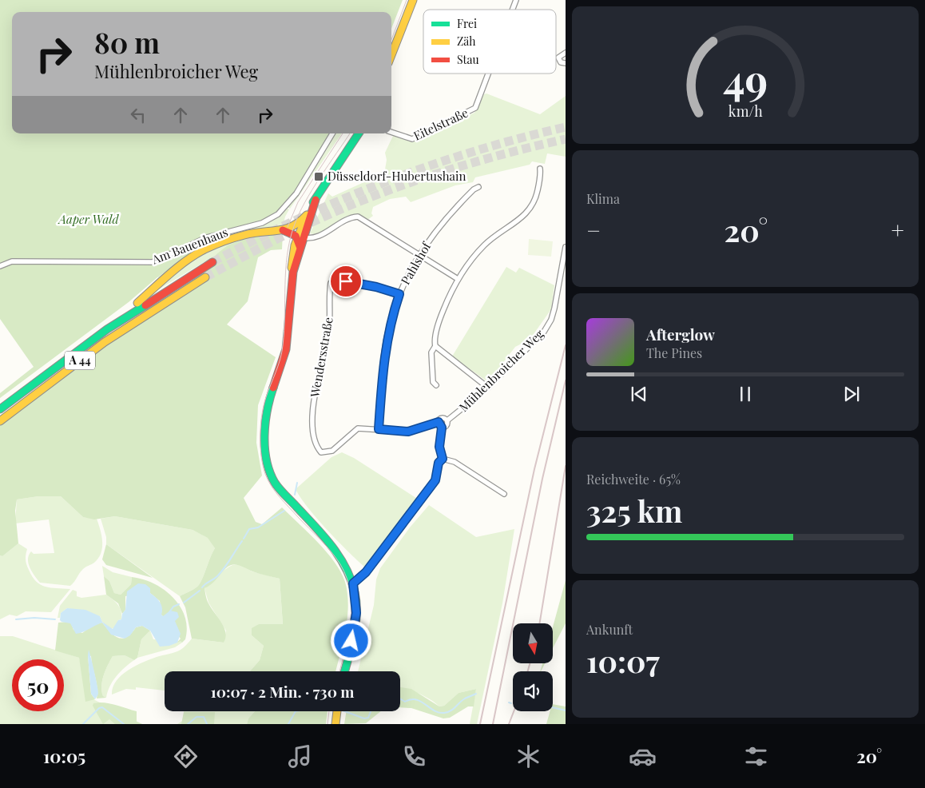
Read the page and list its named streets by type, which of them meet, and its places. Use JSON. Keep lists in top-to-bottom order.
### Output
{
  "streets": {
    "main road": ["A 44"],
    "street": [
      "Eitelstraße",
      "Am Bauenhaus",
      "Pahlshof",
      "Wendersstraße",
      "Mühlenbroicher Weg"
    ]
  },
  "crossings": [
    ["Pahlshof", "Wendersstraße"]
  ],
  "parks": ["Aaper Wald"],
  "places": {
    "transit": ["Düsseldorf-Hubertushain"]
  },
  "legend": ["Frei", "Zäh", "Stau"],
  "north": "bottom",
  "page": {
    "turn": ["80 m", "Mühlenbroicher Weg"],
    "tile": [
      "Klima",
      ["Reichweite · 65%", "325 km"],
      ["Ankunft", "10:07"]
    ],
    "heat": ["−", "20°", "+"],
    "song": ["Afterglow", "The Pines"],
    "limit": "50",
    "trip": "10:07 · 2 Min. · 730 m",
    "tabs": ["10:05", "20°"],
    "gauge": ["49", "km/h"]
  }
}
